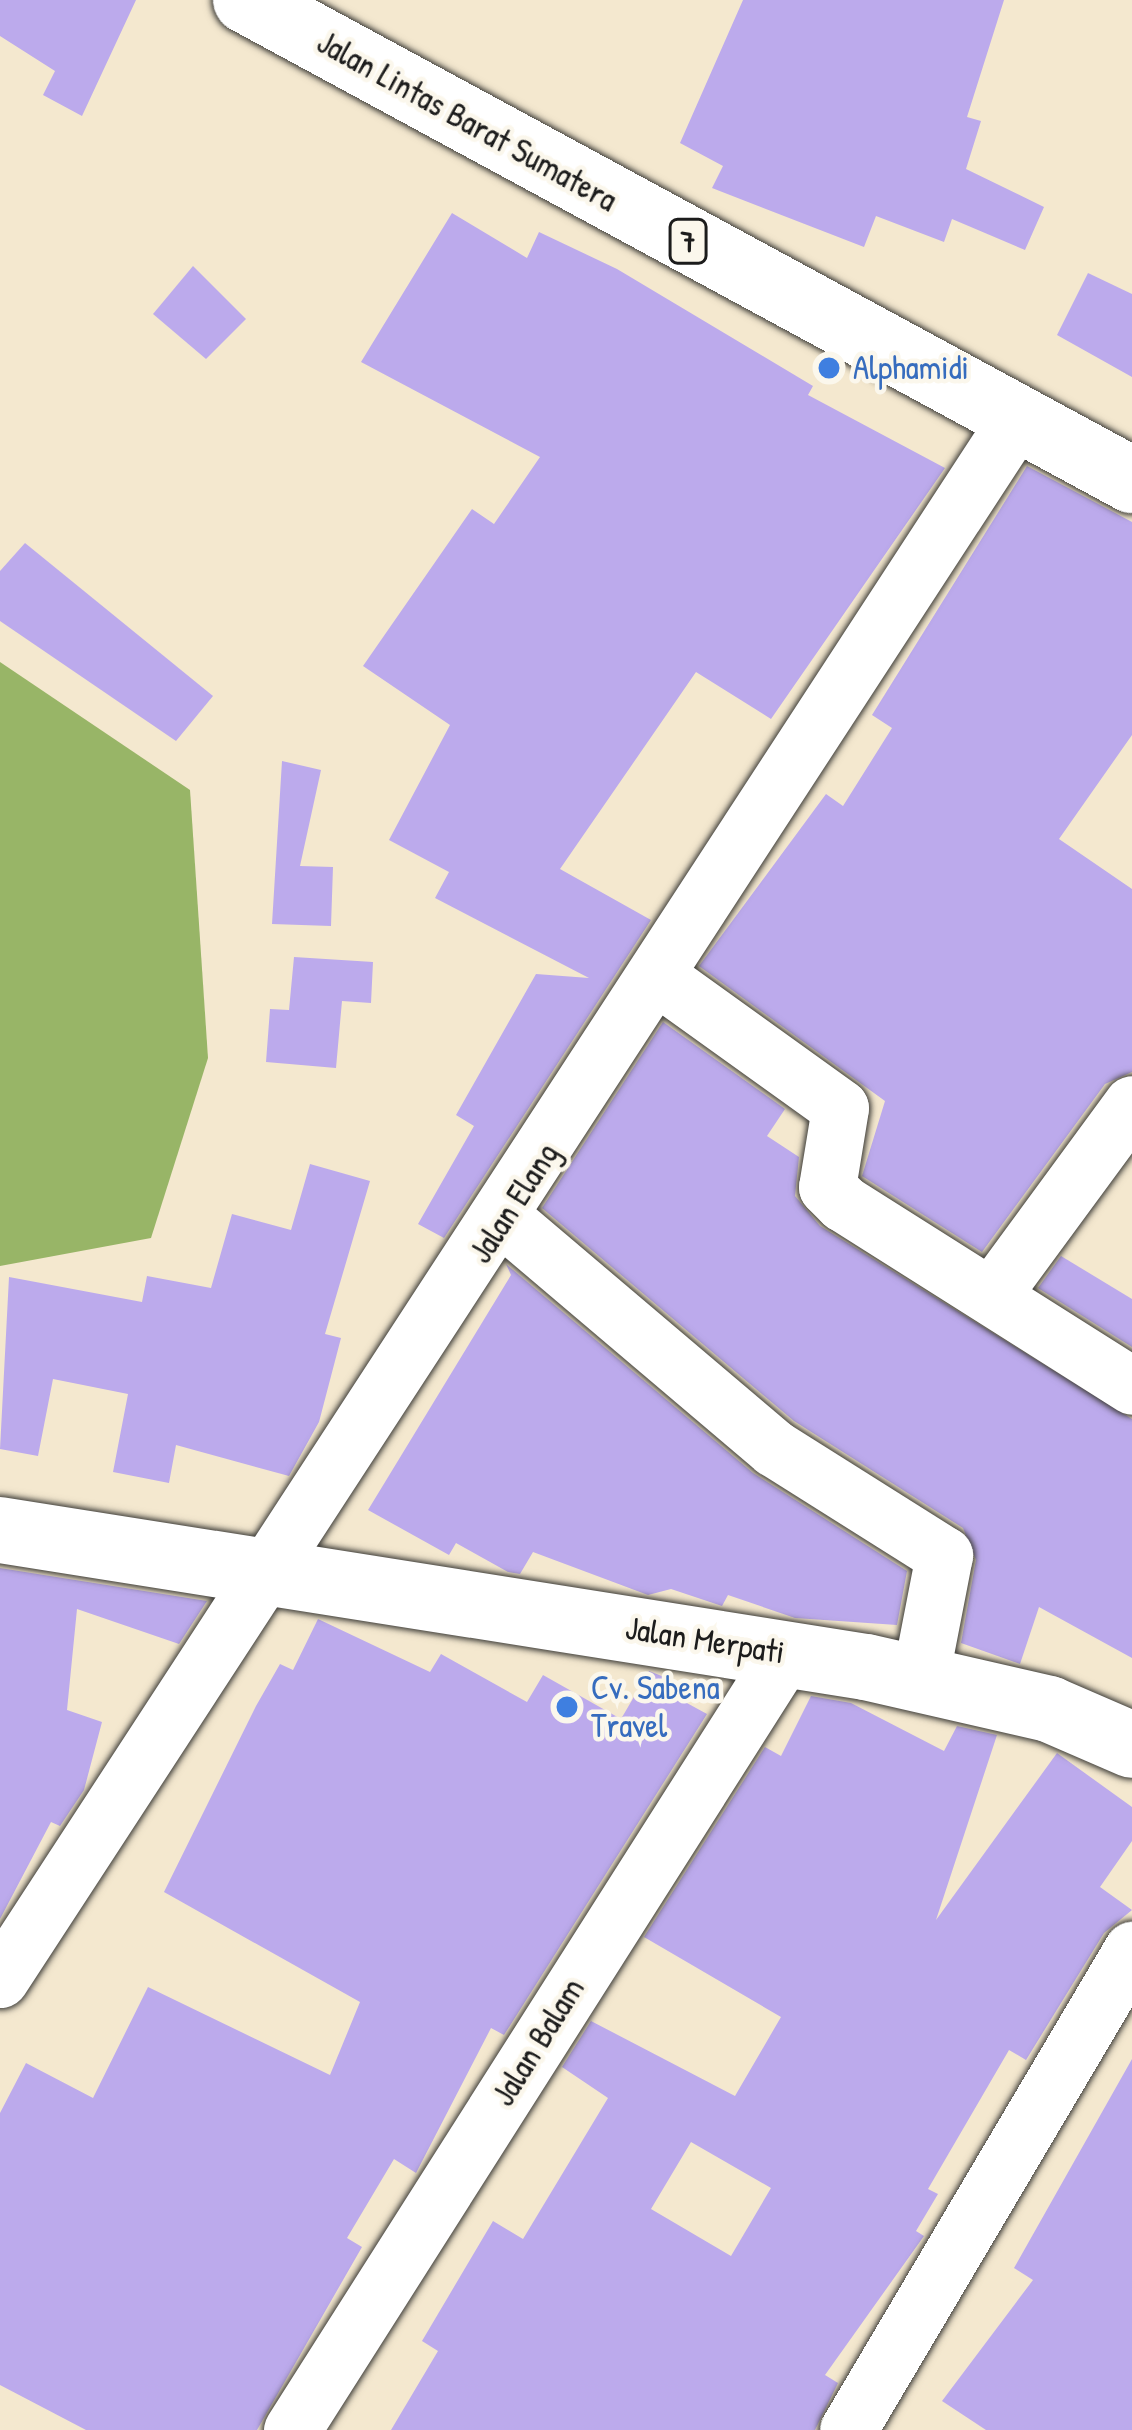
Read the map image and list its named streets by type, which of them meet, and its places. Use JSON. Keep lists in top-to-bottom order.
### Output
{
  "streets": {
    "main road": ["Jalan Lintas Barat Sumatera", "7", "Jalan Merpati"],
    "street": ["Jalan Elang", "Jalan Balam"]
  },
  "crossings": [
    ["Jalan Lintas Barat Sumatera", "Jalan Elang"],
    ["Jalan Elang", "Jalan Merpati"],
    ["Jalan Merpati", "Jalan Balam"]
  ],
  "places": ["Alphamidi", "Cv. Sabena Travel"]
}
